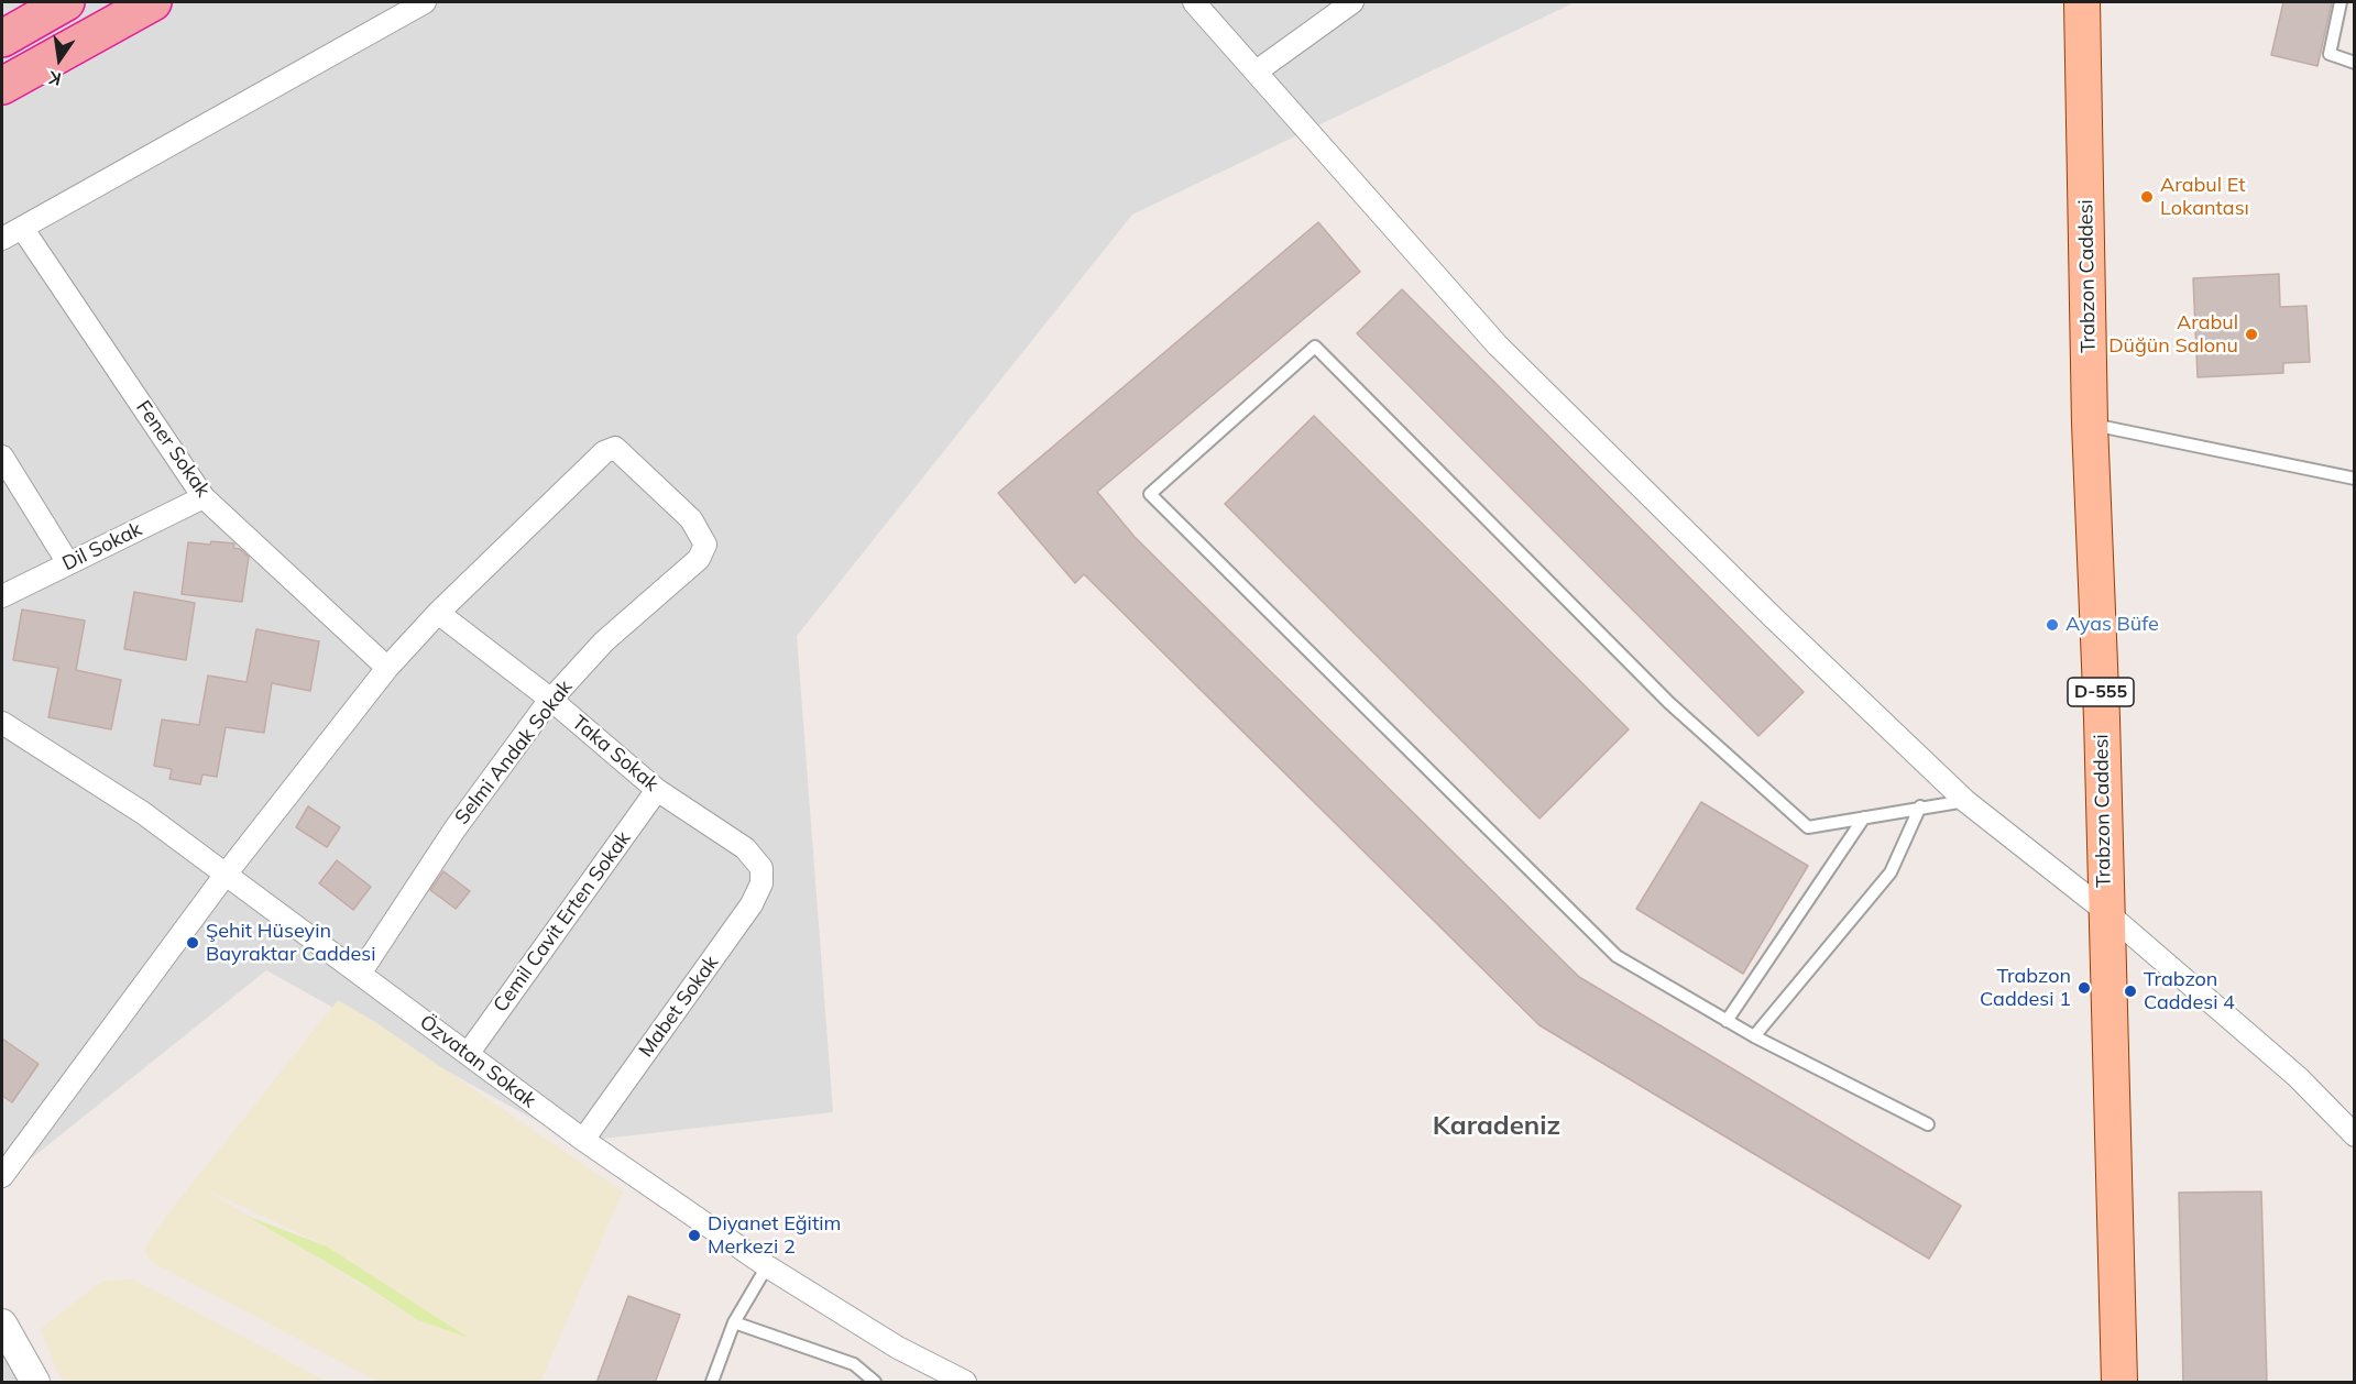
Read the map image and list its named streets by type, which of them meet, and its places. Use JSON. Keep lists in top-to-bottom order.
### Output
{
  "streets": {
    "main road": ["Trabzon Caddesi", "D-555"],
    "street": [
      "Fener Sokak",
      "Dil Sokak",
      "Selmi Andak Sokak",
      "Taka Sokak",
      "Cemil Cavit Erten Sokak",
      "Mabet Sokak",
      "Özvatan Sokak"
    ]
  },
  "crossings": [
    ["Fener Sokak", "Dil Sokak"],
    ["Selmi Andak Sokak", "Taka Sokak"],
    ["Selmi Andak Sokak", "Özvatan Sokak"],
    ["Taka Sokak", "Cemil Cavit Erten Sokak"],
    ["Taka Sokak", "Mabet Sokak"],
    ["Cemil Cavit Erten Sokak", "Özvatan Sokak"],
    ["Mabet Sokak", "Özvatan Sokak"]
  ],
  "districts": ["Karadeniz"],
  "places": [
    "Arabul Et Lokantası",
    "Arabul Düğün Salonu",
    "Ayas Büfe",
    "Şehit Hüseyin Bayraktar Caddesi",
    "Trabzon Caddesi 1",
    "Trabzon Caddesi 4",
    "Diyanet Eğitim Merkezi 2"
  ],
  "north": "bottom"
}
